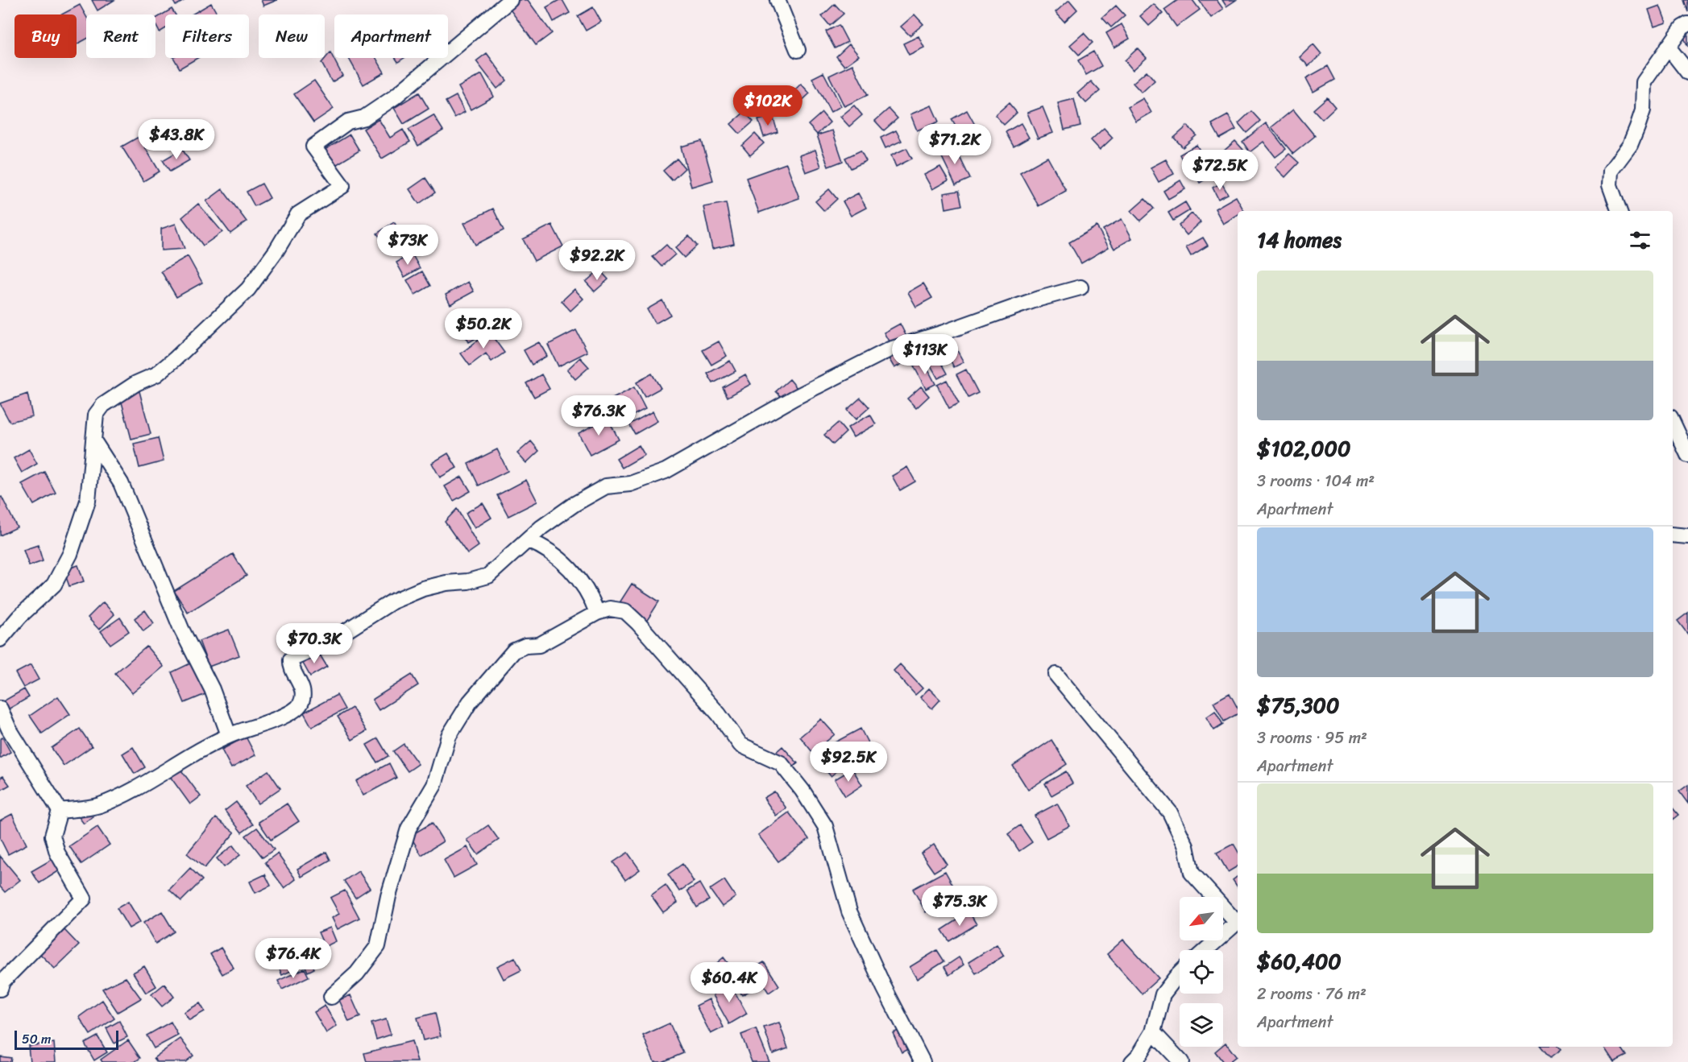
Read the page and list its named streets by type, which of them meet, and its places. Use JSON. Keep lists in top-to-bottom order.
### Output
{
  "scale_bar": "50 m",
  "north": "bottom left",
  "page": {
    "chip": [
      "Buy",
      "Rent",
      "Filters",
      "New",
      "Apartment"
    ],
    "price": [
      "$102K",
      "$43.8K",
      "$71.2K",
      "$72.5K",
      "$73K",
      "$92.2K",
      "$50.2K",
      "$113K",
      "$76.3K",
      "$70.3K",
      "$92.5K",
      "$75.3K",
      "$76.4K",
      "$60.4K"
    ],
    "heading": "14 homes",
    "list": [
      {
        "name": "$102,000",
        "note": "3 rooms · 104 m² · Apartment"
      },
      {
        "name": "$75,300",
        "note": "3 rooms · 95 m² · Apartment"
      },
      {
        "name": "$60,400",
        "note": "2 rooms · 76 m² · Apartment"
      }
    ],
    "scale": "50 m"
  }
}
